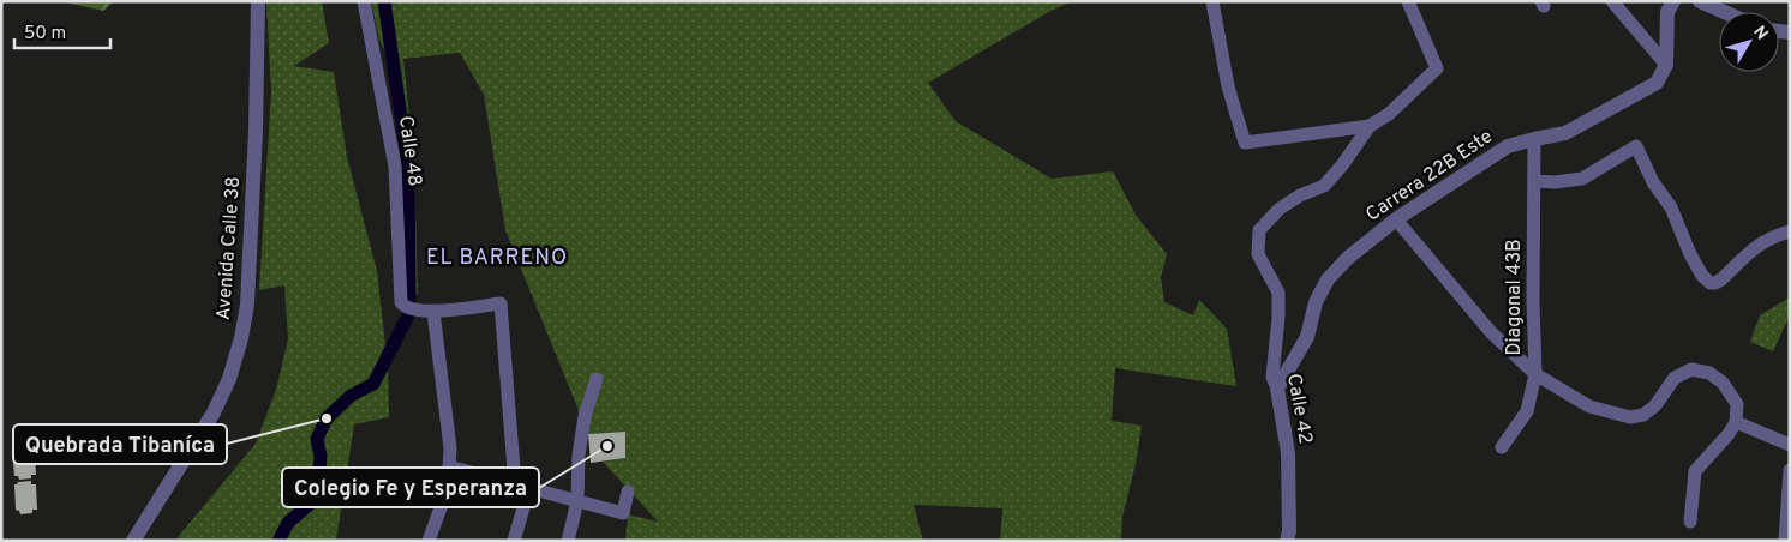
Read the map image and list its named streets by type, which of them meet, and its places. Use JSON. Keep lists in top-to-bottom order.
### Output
{
  "streets": {
    "street": [
      "Calle 48",
      "Carrera 22B Este",
      "Avenida Calle 38",
      "Diagonal 43B",
      "Calle 42"
    ]
  },
  "crossings": [
    ["Carrera 22B Este", "Diagonal 43B"],
    ["Carrera 22B Este", "Calle 42"]
  ],
  "districts": ["EL BARRENO"],
  "places": ["Quebrada Tibaníca", "Colegio Fe y Esperanza"],
  "scale_bar": "50 m",
  "north": "top right"
}
